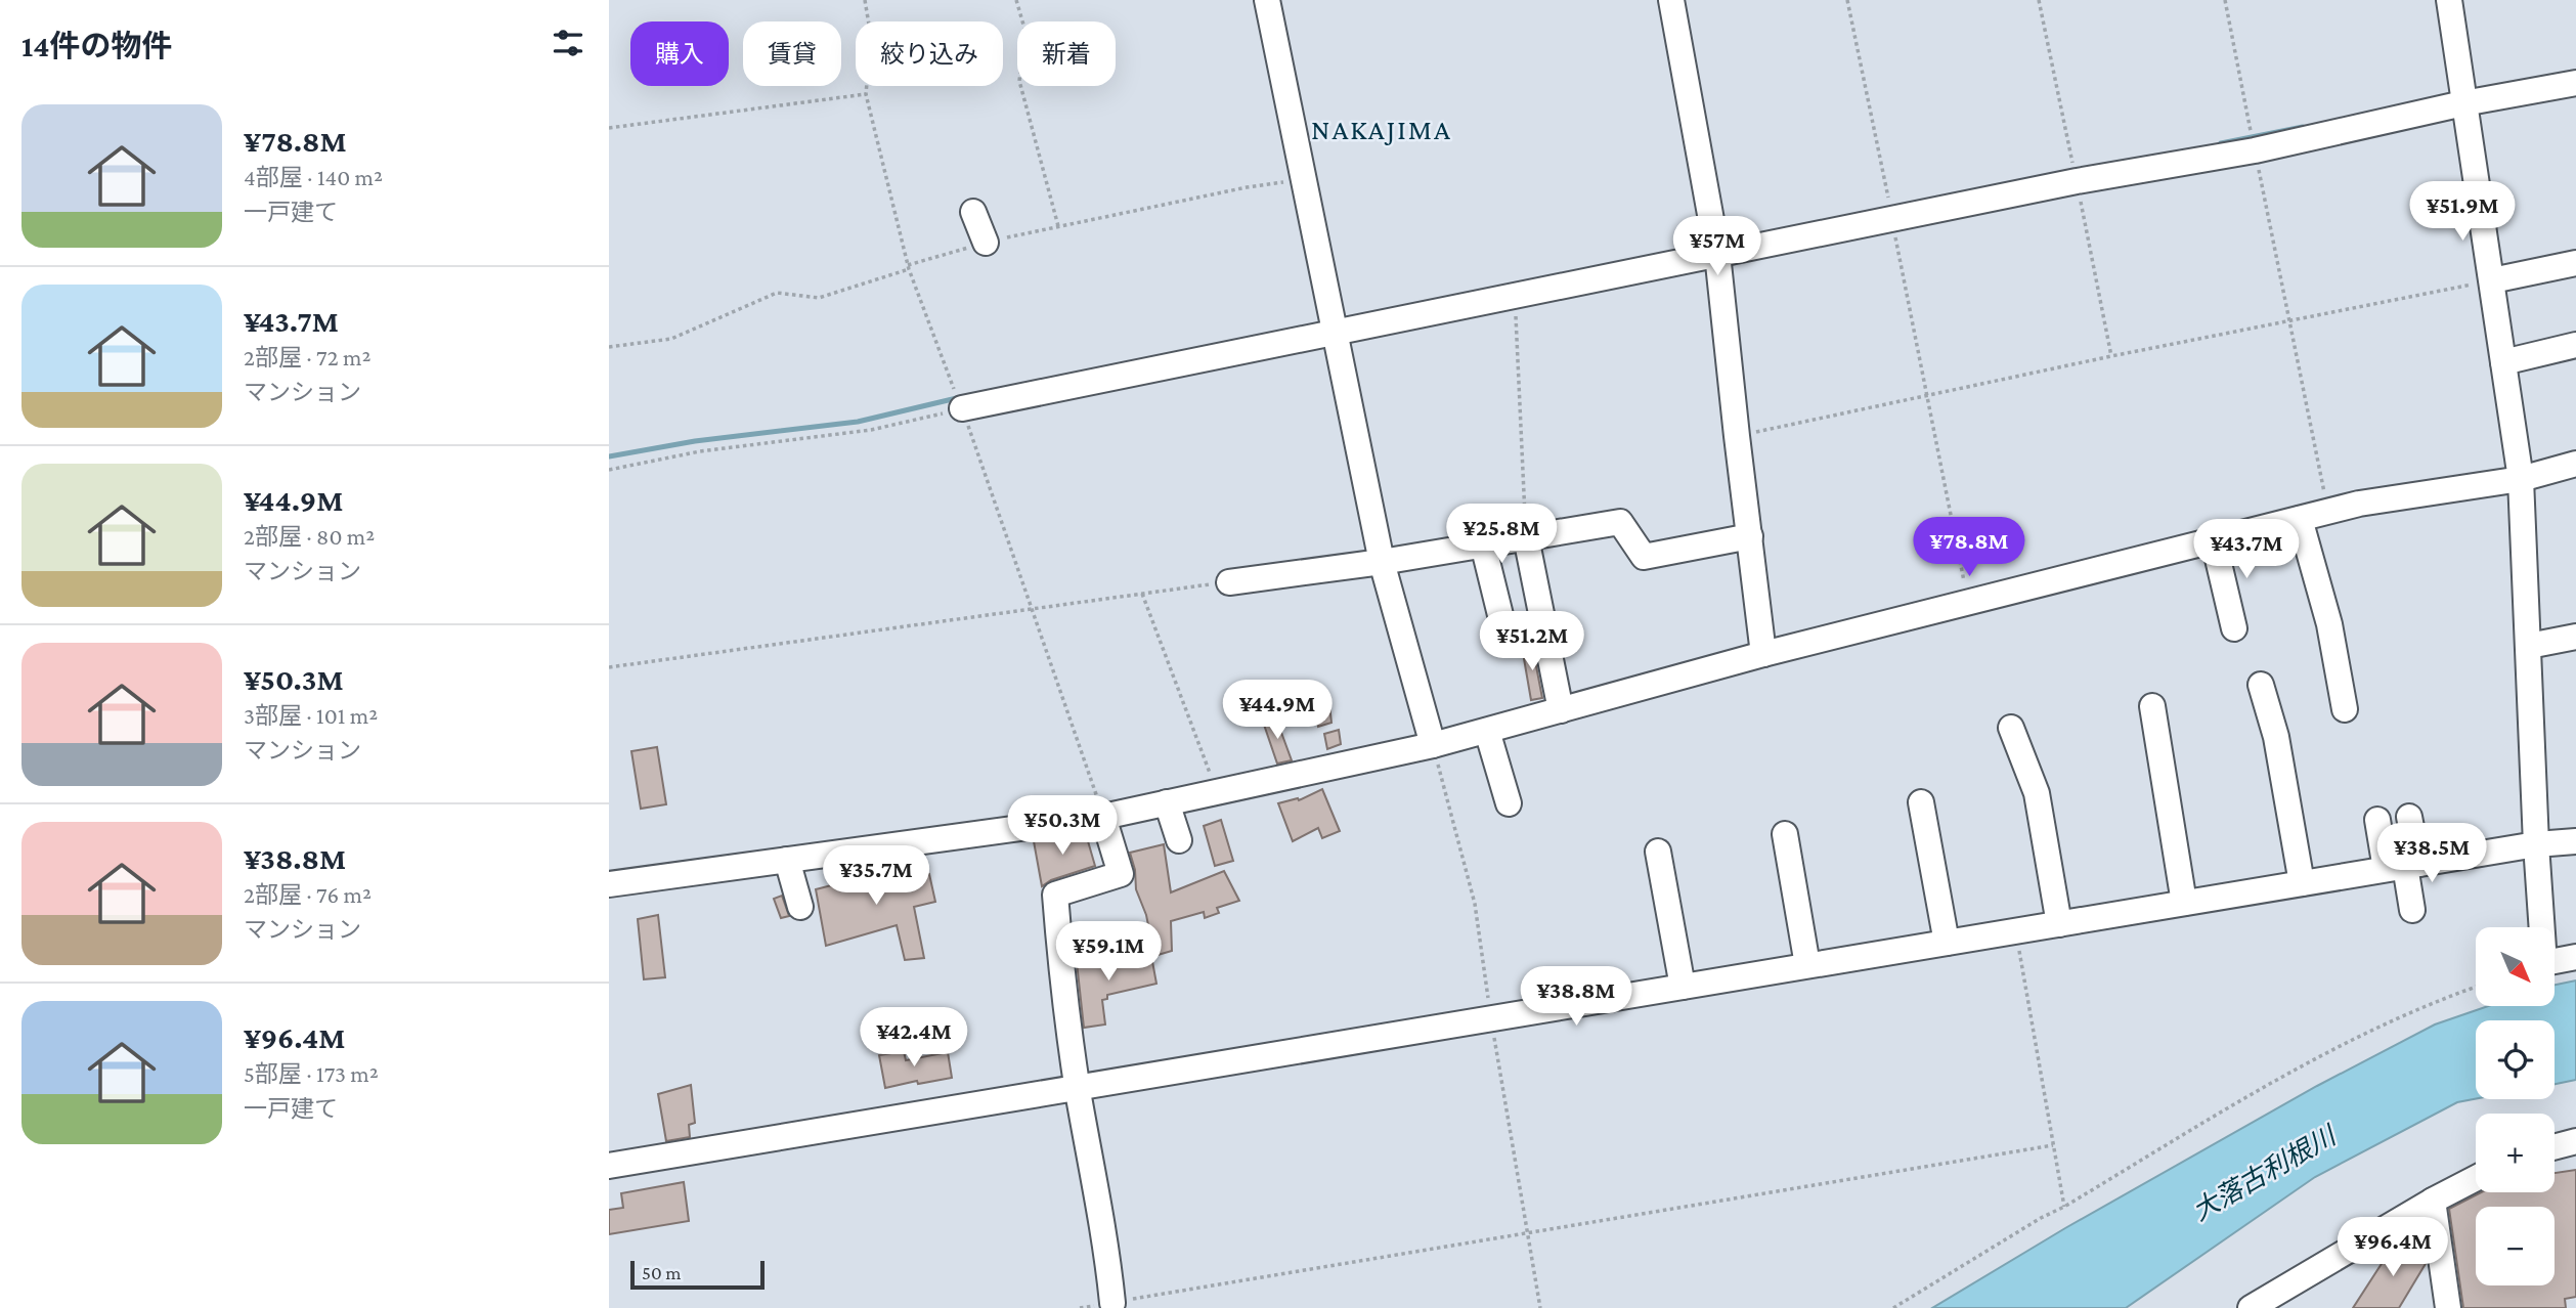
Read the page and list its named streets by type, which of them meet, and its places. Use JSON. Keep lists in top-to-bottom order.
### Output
{
  "districts": ["NAKAJIMA"],
  "water": ["大落古利根川"],
  "scale_bar": "50 m",
  "north": "bottom right",
  "page": {
    "heading": "14件の物件",
    "chip": [
      "購入",
      "賃貸",
      "絞り込み",
      "新着"
    ],
    "list": [
      {
        "name": "¥78.8M",
        "note": "4部屋 · 140 m² · 一戸建て"
      },
      {
        "name": "¥43.7M",
        "note": "2部屋 · 72 m² · マンション"
      },
      {
        "name": "¥44.9M",
        "note": "2部屋 · 80 m² · マンション"
      },
      {
        "name": "¥50.3M",
        "note": "3部屋 · 101 m² · マンション"
      },
      {
        "name": "¥38.8M",
        "note": "2部屋 · 76 m² · マンション"
      },
      {
        "name": "¥96.4M",
        "note": "5部屋 · 173 m² · 一戸建て"
      }
    ],
    "price": [
      "¥51.9M",
      "¥57M",
      "¥25.8M",
      "¥78.8M",
      "¥43.7M",
      "¥51.2M",
      "¥44.9M",
      "¥50.3M",
      "¥38.5M",
      "¥35.7M",
      "¥59.1M",
      "¥38.8M",
      "¥42.4M",
      "¥96.4M"
    ],
    "map_buttons": ["+", "−"],
    "scale": "50 m"
  }
}
